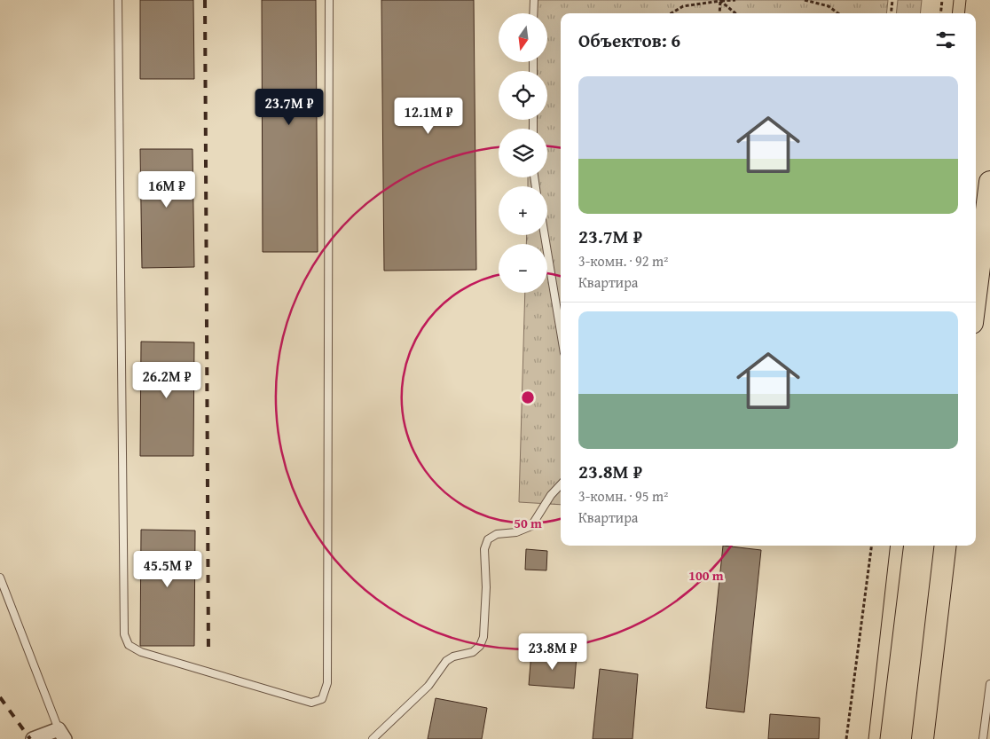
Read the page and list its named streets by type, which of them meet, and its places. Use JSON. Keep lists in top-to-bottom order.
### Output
{
  "north": "bottom",
  "page": {
    "map_buttons": ["+", "−"],
    "heading": "Объектов: 6",
    "list": [
      {
        "name": "23.7M ₽",
        "note": "3-комн. · 92 m² · Квартира"
      },
      {
        "name": "23.8M ₽",
        "note": "3-комн. · 95 m² · Квартира"
      }
    ],
    "price": [
      "23.7M ₽",
      "12.1M ₽",
      "16M ₽",
      "26.2M ₽",
      "45.5M ₽",
      "23.8M ₽"
    ]
  },
  "rings": ["50 m", "100 m"]
}
